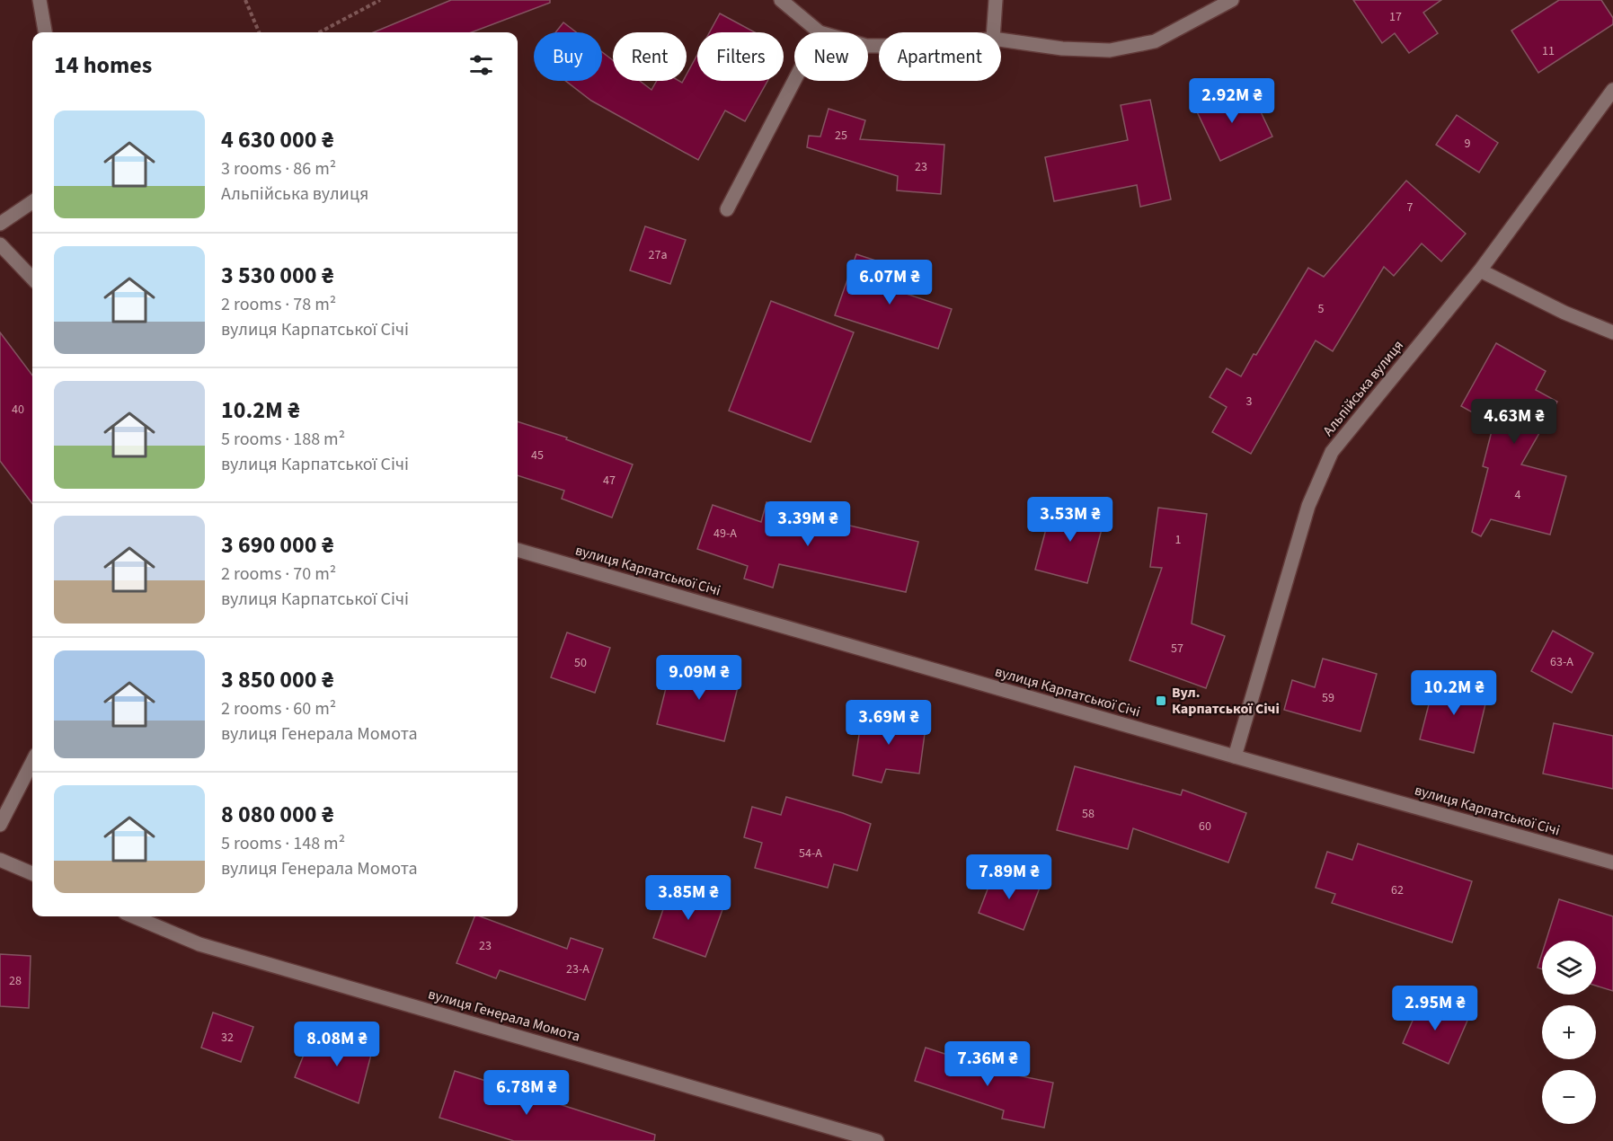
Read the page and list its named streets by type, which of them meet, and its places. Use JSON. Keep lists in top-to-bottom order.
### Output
{
  "streets": {
    "street": ["Альпійська вулиця", "вулиця Карпатської Січі", "вулиця Генерала Момота"]
  },
  "crossings": [
    ["Альпійська вулиця", "вулиця Карпатської Січі"]
  ],
  "places": {
    "transit": ["Вул. Карпатської Січі"]
  },
  "house_numbers": [
    "17",
    "11",
    "25",
    "9",
    "23",
    "7",
    "27а",
    "5",
    "3",
    "40",
    "45",
    "47",
    "4",
    "49-А",
    "1",
    "57",
    "63-А",
    "50",
    "59",
    "58",
    "60",
    "54-А",
    "62",
    "23",
    "23-А",
    "28",
    "32"
  ],
  "page": {
    "chip": [
      "Buy",
      "Rent",
      "Filters",
      "New",
      "Apartment"
    ],
    "heading": "14 homes",
    "price": [
      "2.92M ₴",
      "6.07M ₴",
      "4.63M ₴",
      "3.53M ₴",
      "3.39M ₴",
      "9.09M ₴",
      "10.2M ₴",
      "3.69M ₴",
      "7.89M ₴",
      "3.85M ₴",
      "2.95M ₴",
      "8.08M ₴",
      "7.36M ₴",
      "6.78M ₴"
    ],
    "list": [
      {
        "name": "4 630 000 ₴",
        "note": "3 rooms · 86 m² · Альпійська вулиця"
      },
      {
        "name": "3 530 000 ₴",
        "note": "2 rooms · 78 m² · вулиця Карпатської Січі"
      },
      {
        "name": "10.2M ₴",
        "note": "5 rooms · 188 m² · вулиця Карпатської Січі"
      },
      {
        "name": "3 690 000 ₴",
        "note": "2 rooms · 70 m² · вулиця Карпатської Січі"
      },
      {
        "name": "3 850 000 ₴",
        "note": "2 rooms · 60 m² · вулиця Генерала Момота"
      },
      {
        "name": "8 080 000 ₴",
        "note": "5 rooms · 148 m² · вулиця Генерала Момота"
      }
    ],
    "map_buttons": ["+", "−"]
  }
}
